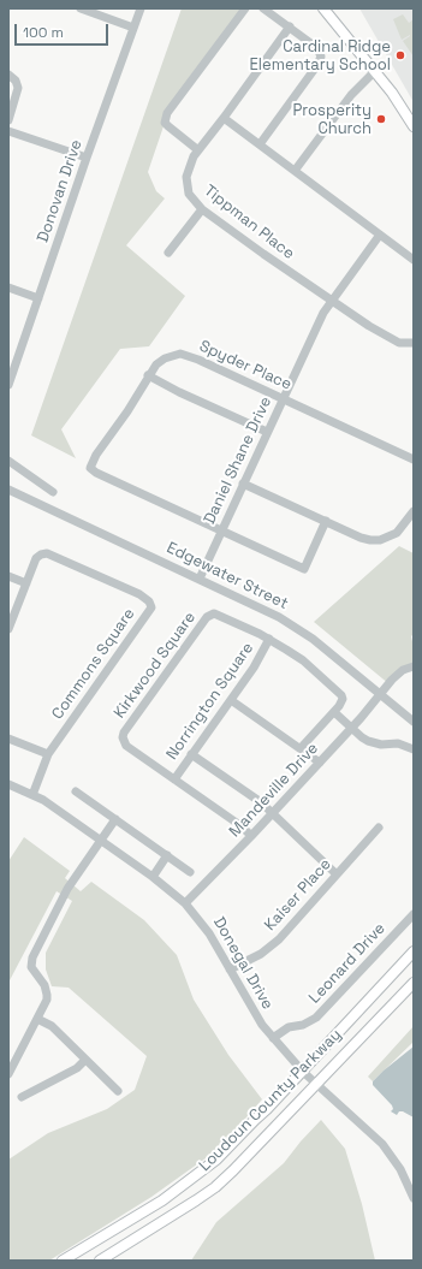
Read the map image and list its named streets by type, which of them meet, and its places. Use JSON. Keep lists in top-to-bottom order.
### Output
{
  "streets": {
    "main road": ["Loudoun County Parkway"],
    "street": [
      "Donovan Drive",
      "Tippman Place",
      "Spyder Place",
      "Daniel Shane Drive",
      "Edgewater Street",
      "Commons Square",
      "Kirkwood Square",
      "Norrington Square",
      "Mandeville Drive",
      "Kaiser Place",
      "Donegal Drive",
      "Leonard Drive"
    ]
  },
  "crossings": [
    ["Tippman Place", "Daniel Shane Drive"],
    ["Spyder Place", "Daniel Shane Drive"],
    ["Daniel Shane Drive", "Edgewater Street"],
    ["Edgewater Street", "Mandeville Drive"],
    ["Commons Square", "Donegal Drive"],
    ["Kirkwood Square", "Norrington Square"],
    ["Kirkwood Square", "Mandeville Drive"],
    ["Mandeville Drive", "Donegal Drive"],
    ["Kaiser Place", "Donegal Drive"],
    ["Donegal Drive", "Leonard Drive"],
    ["Donegal Drive", "Loudoun County Parkway"]
  ],
  "places": ["Cardinal Ridge Elementary School", "Prosperity Church"],
  "scale_bar": "100 m"
}
